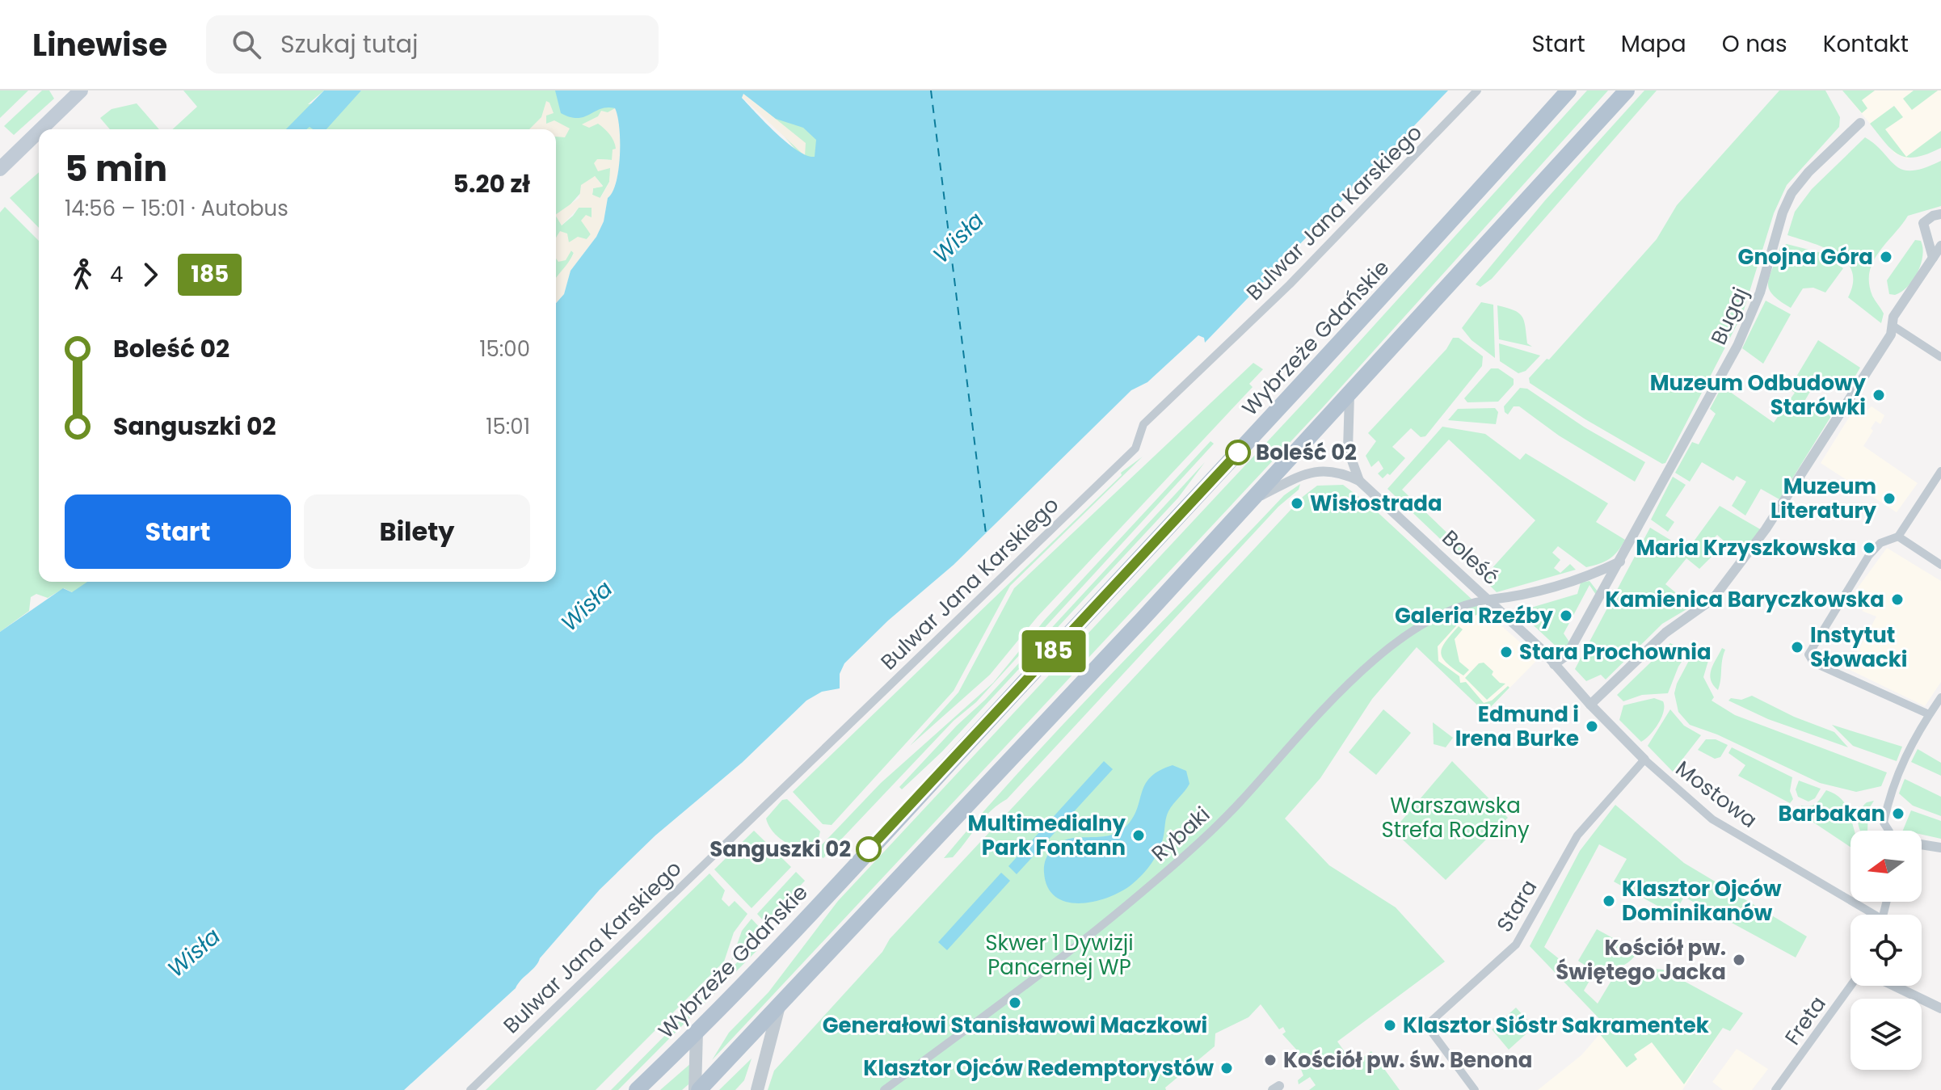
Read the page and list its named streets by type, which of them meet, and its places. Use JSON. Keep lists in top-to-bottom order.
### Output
{
  "streets": {
    "main road": ["Wybrzeże Gdańskie"],
    "street": [
      "Bulwar Jana Karskiego",
      "Bugaj",
      "Boleść",
      "Mostowa",
      "Rybaki",
      "Stara",
      "Freta"
    ]
  },
  "crossings": [
    ["Bugaj", "Boleść"],
    ["Bugaj", "Mostowa"],
    ["Boleść", "Mostowa"],
    ["Boleść", "Rybaki"],
    ["Mostowa", "Stara"]
  ],
  "water": ["Wisła"],
  "parks": ["Warszawska Strefa Rodziny", "Skwer 1 Dywizji Pancernej WP"],
  "places": [
    "Gnojna Góra",
    "Muzeum Odbudowy Starówki",
    "Boleść 02",
    "Muzeum Literatury",
    "Wisłostrada",
    "Maria Krzyszkowska",
    "Kamienica Baryczkowska",
    "Galeria Rzeźby",
    "Instytut Słowacki",
    "Stara Prochownia",
    "Edmund i Irena Burke",
    "Barbakan",
    "Multimedialny Park Fontann",
    "Sanguszki 02",
    "Klasztor Ojców Dominikanów",
    "Kościół pw. Świętego Jacka",
    "Generałowi Stanisławowi Maczkowi",
    "Klasztor Sióstr Sakramentek",
    "Kościół pw. św. Benona",
    "Klasztor Ojców Redemptorystów"
  ],
  "lines": ["bus line 185"],
  "north": "left",
  "page": {
    "header": "Linewise",
    "search": "Szukaj tutaj",
    "nav": [
      "Start",
      "Mapa",
      "O nas",
      "Kontakt"
    ],
    "on_map": "185",
    "heading": ["5 min", "14:56 – 15:01 · Autobus", "5.20 zł"],
    "legs": ["4", "185"],
    "list": [
      {
        "name": "Boleść 02",
        "value": "15:00"
      },
      {
        "name": "Sanguszki 02",
        "value": "15:01"
      }
    ],
    "buttons": ["Start", "Bilety"]
  }
}
